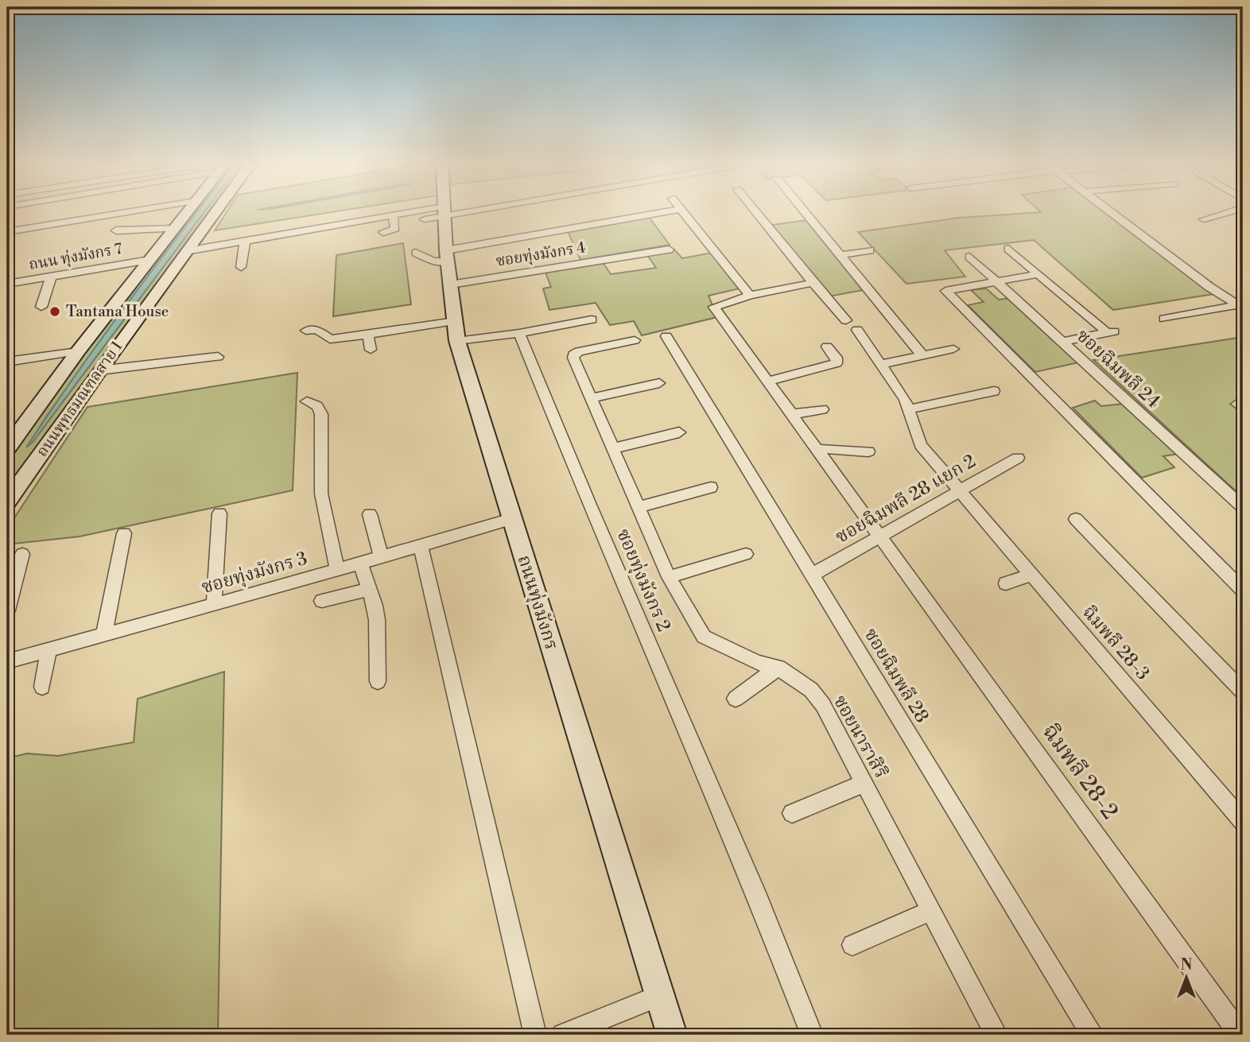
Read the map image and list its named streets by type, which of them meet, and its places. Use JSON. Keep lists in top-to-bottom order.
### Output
{
  "streets": {
    "main road": ["ถนนพุทธมณฑลสาย 1", "ถนนทุ่งมังกร"],
    "street": [
      "ซอยทุ่งมังกร 4",
      "ถนน ทุ่งมังกร 7",
      "ซอยฉิมพลี 24",
      "ซอยฉิมพลี 28 แยก 2",
      "ซอยทุ่งมังกร 3",
      "ซอยทุ่งมังกร 2",
      "ฉิมพลี 28-3",
      "ซอยฉิมพลี 28",
      "ซอยนาราสิริ",
      "ฉิมพลี 28-2"
    ]
  },
  "crossings": [
    ["ซอยทุ่งมังกร 4", "ถนนทุ่งมังกร"],
    ["ถนน ทุ่งมังกร 7", "ถนนพุทธมณฑลสาย 1"],
    ["ซอยฉิมพลี 28 แยก 2", "ฉิมพลี 28-3"],
    ["ซอยฉิมพลี 28 แยก 2", "ซอยฉิมพลี 28"],
    ["ซอยฉิมพลี 28 แยก 2", "ฉิมพลี 28-2"],
    ["ซอยทุ่งมังกร 3", "ถนนทุ่งมังกร"]
  ],
  "places": ["Tantana House"],
  "north": "top"
}
